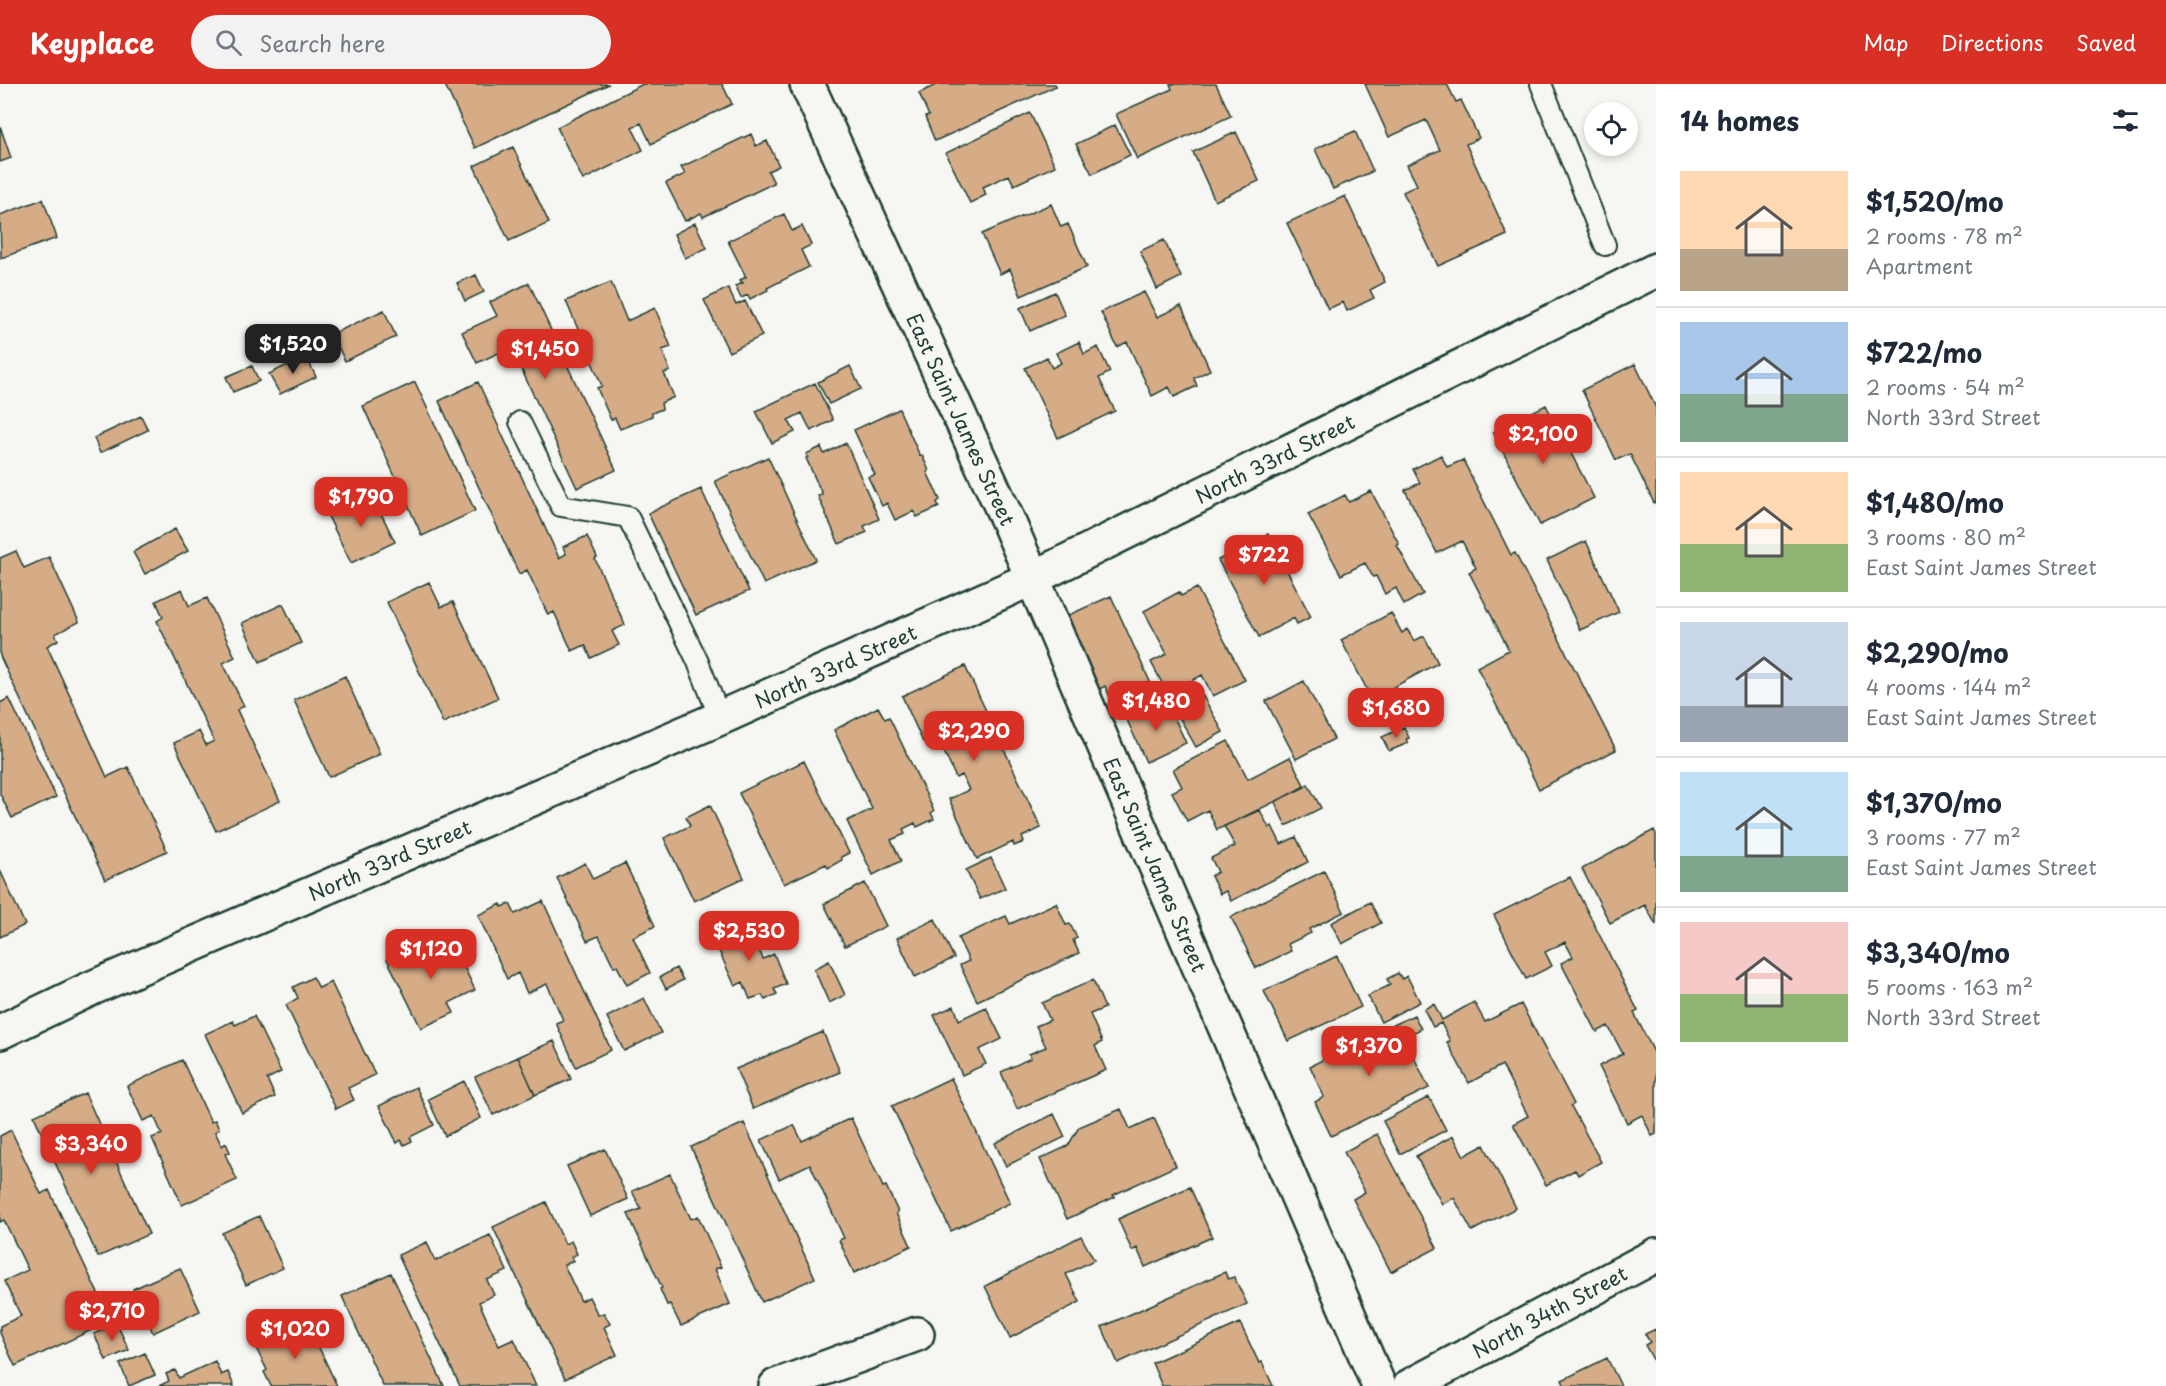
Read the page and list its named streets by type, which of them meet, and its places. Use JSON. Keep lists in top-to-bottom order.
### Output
{
  "streets": {
    "street": ["East Saint James Street", "North 33rd Street", "North 34th Street"]
  },
  "crossings": [
    ["East Saint James Street", "North 33rd Street"]
  ],
  "page": {
    "header": "Keyplace",
    "search": "Search here",
    "nav": ["Map", "Directions", "Saved"],
    "heading": "14 homes",
    "list": [
      {
        "name": "$1,520/mo",
        "note": "2 rooms · 78 m² · Apartment"
      },
      {
        "name": "$722/mo",
        "note": "2 rooms · 54 m² · North 33rd Street"
      },
      {
        "name": "$1,480/mo",
        "note": "3 rooms · 80 m² · East Saint James Street"
      },
      {
        "name": "$2,290/mo",
        "note": "4 rooms · 144 m² · East Saint James Street"
      },
      {
        "name": "$1,370/mo",
        "note": "3 rooms · 77 m² · East Saint James Street"
      },
      {
        "name": "$3,340/mo",
        "note": "5 rooms · 163 m² · North 33rd Street"
      }
    ],
    "price": [
      "$1,520",
      "$1,450",
      "$2,100",
      "$1,790",
      "$722",
      "$1,480",
      "$1,680",
      "$2,290",
      "$2,530",
      "$1,120",
      "$1,370",
      "$3,340",
      "$2,710",
      "$1,020"
    ]
  }
}
